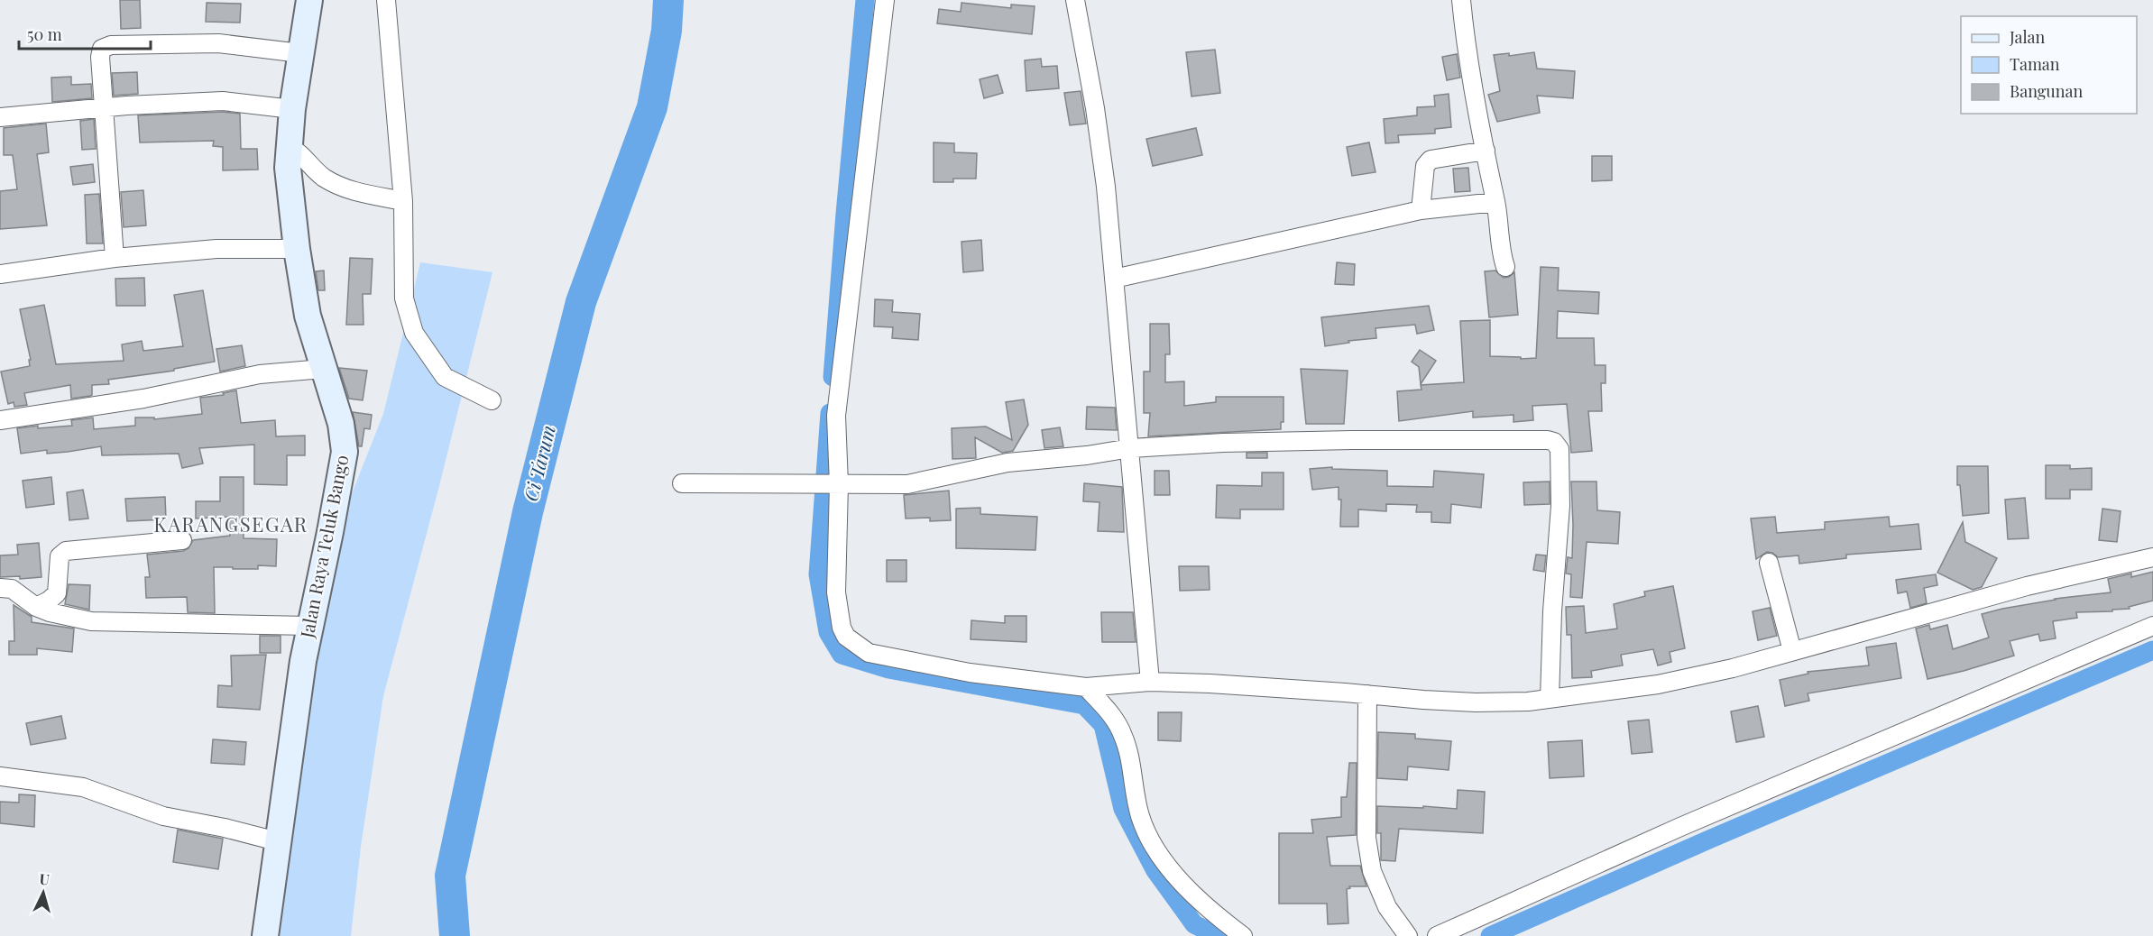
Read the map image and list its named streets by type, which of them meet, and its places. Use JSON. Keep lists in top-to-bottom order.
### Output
{
  "streets": {
    "main road": ["Jalan Raya Teluk Bango"]
  },
  "districts": ["KARANGSEGAR"],
  "water": ["Ci Tarum"],
  "legend": ["Jalan", "Taman", "Bangunan"],
  "scale_bar": "50 m",
  "north": "top"
}
